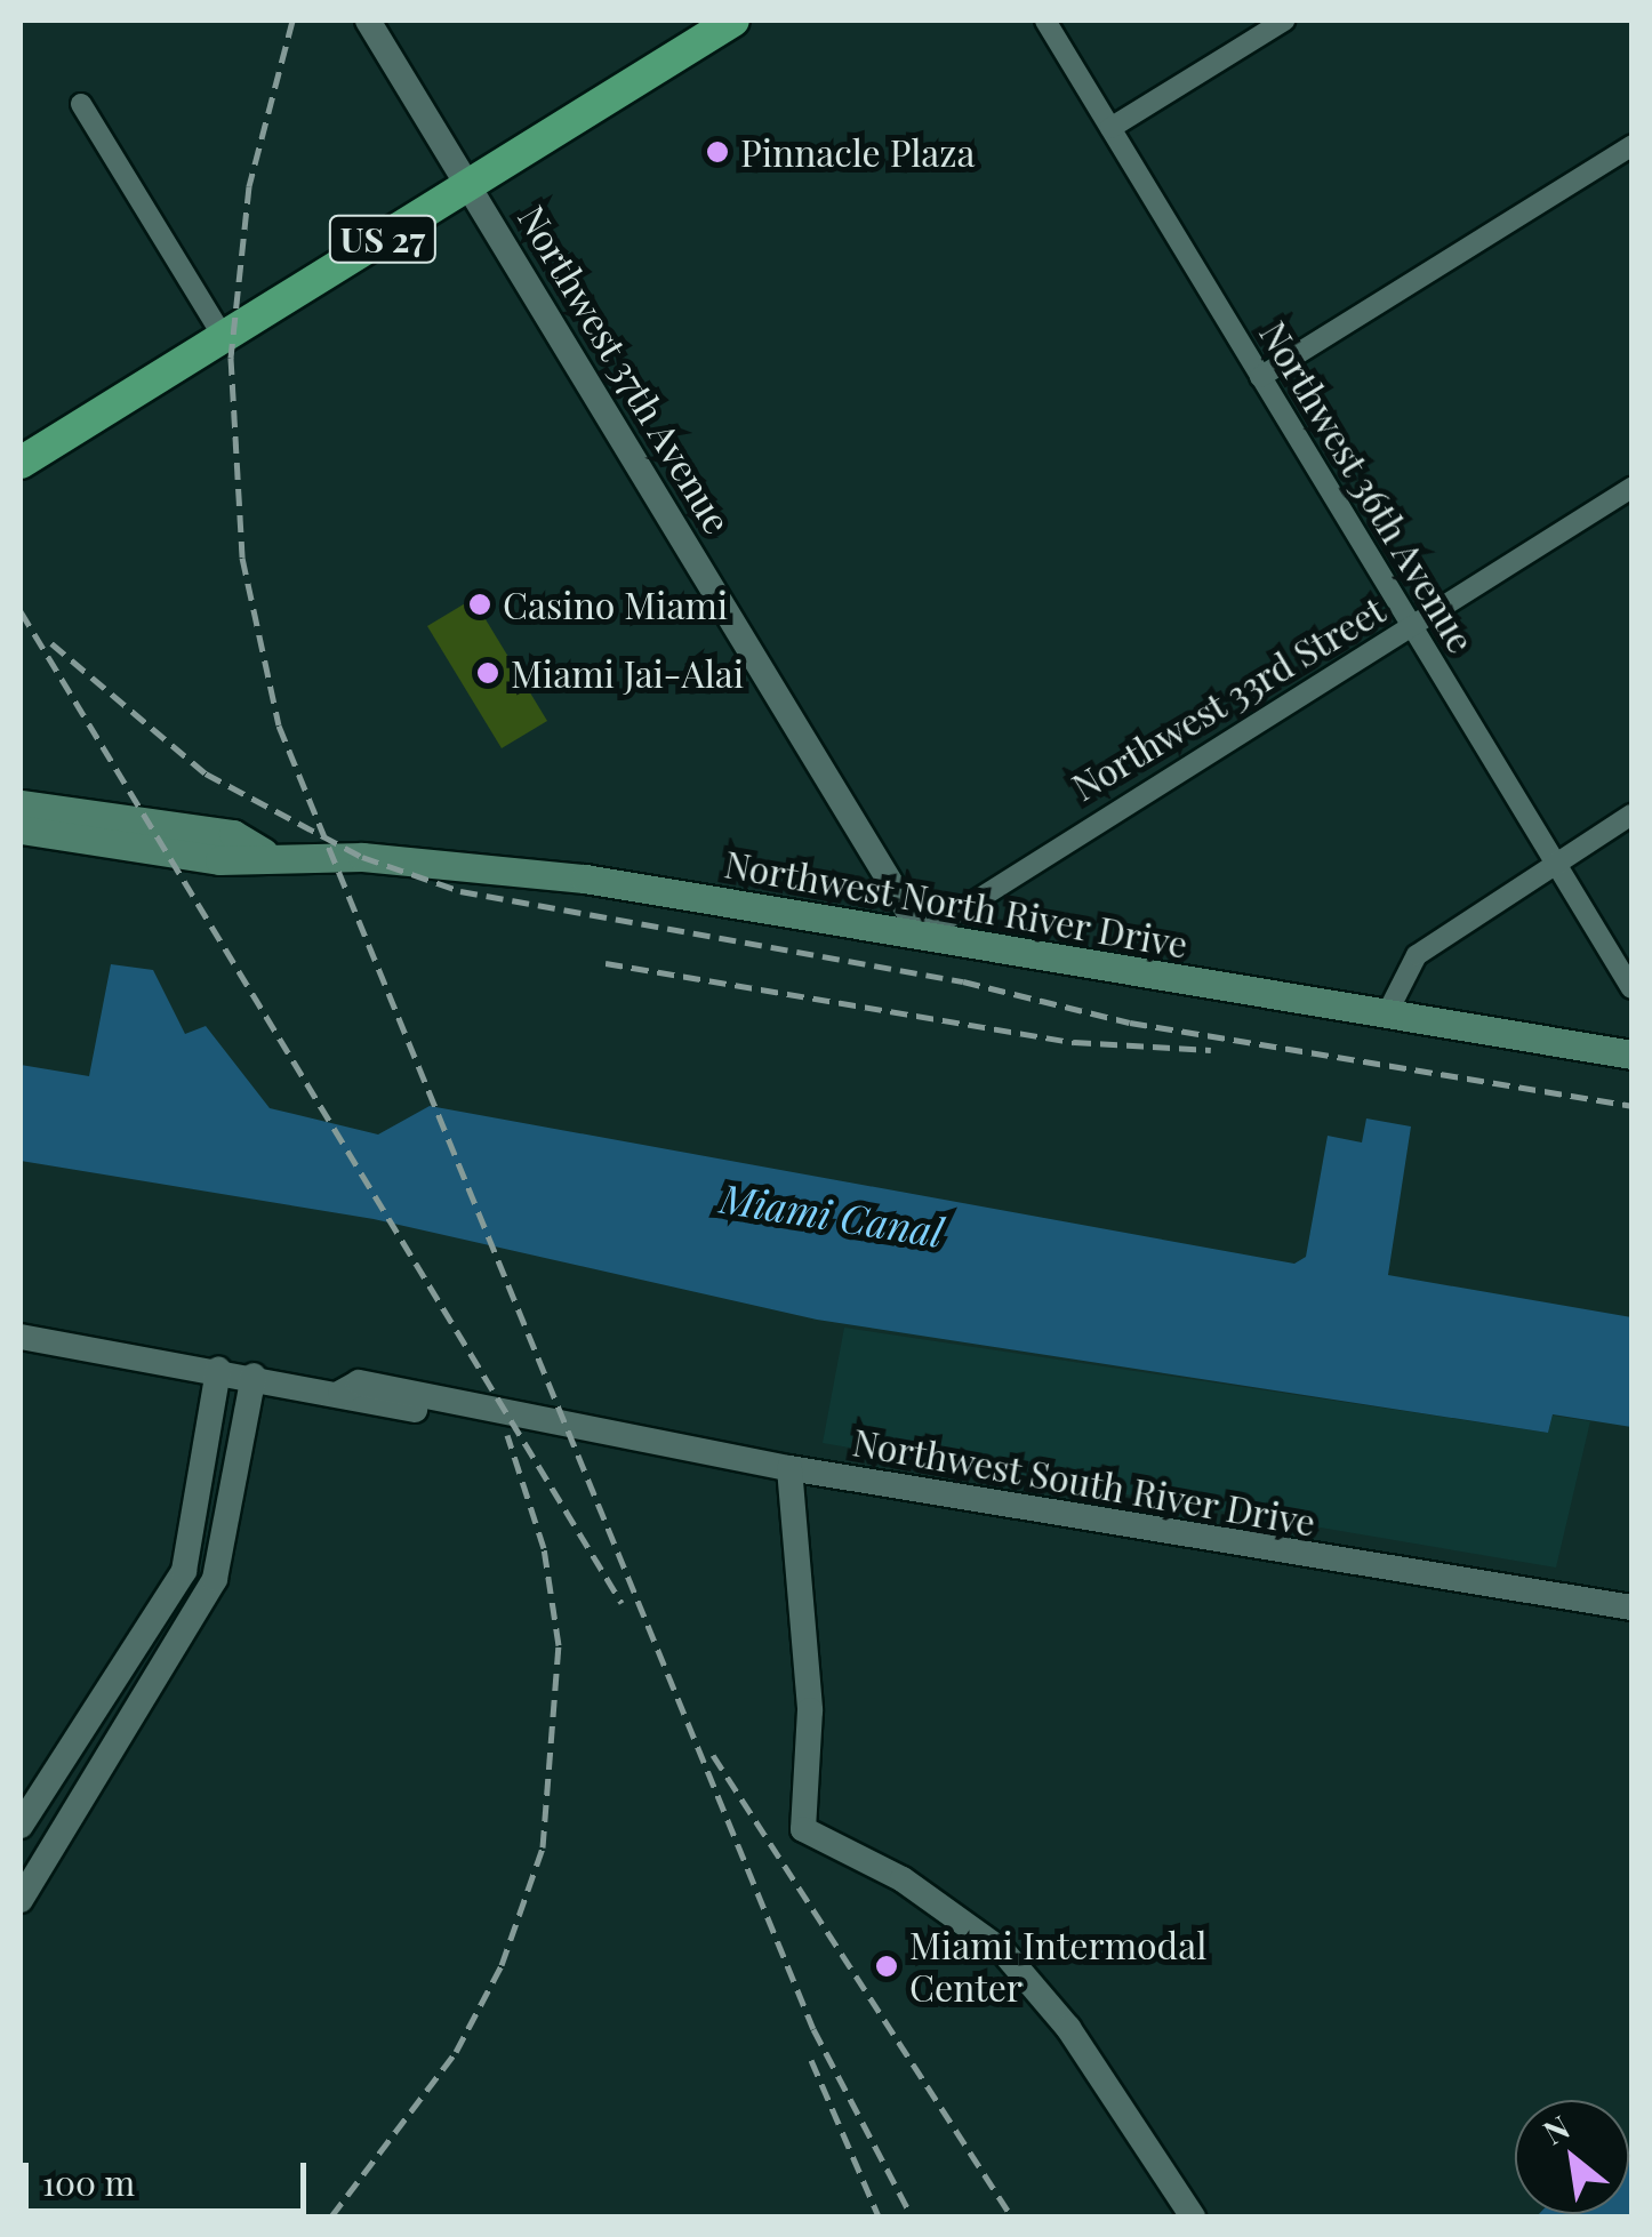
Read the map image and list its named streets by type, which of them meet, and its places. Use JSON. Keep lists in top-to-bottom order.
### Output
{
  "streets": {
    "highway": ["US 27"],
    "main road": ["Northwest North River Drive"],
    "street": [
      "Northwest 37th Avenue",
      "Northwest 36th Avenue",
      "Northwest 33rd Street",
      "Northwest South River Drive"
    ]
  },
  "crossings": [
    ["US 27", "Northwest 37th Avenue"],
    ["Northwest 37th Avenue", "Northwest 33rd Street"],
    ["Northwest 37th Avenue", "Northwest North River Drive"],
    ["Northwest 36th Avenue", "Northwest 33rd Street"],
    ["Northwest 33rd Street", "Northwest North River Drive"]
  ],
  "water": ["Miami Canal"],
  "places": [
    "Pinnacle Plaza",
    "Casino Miami",
    "Miami Jai-Alai",
    "Miami Intermodal Center"
  ],
  "scale_bar": "100 m",
  "north": "top left"
}
